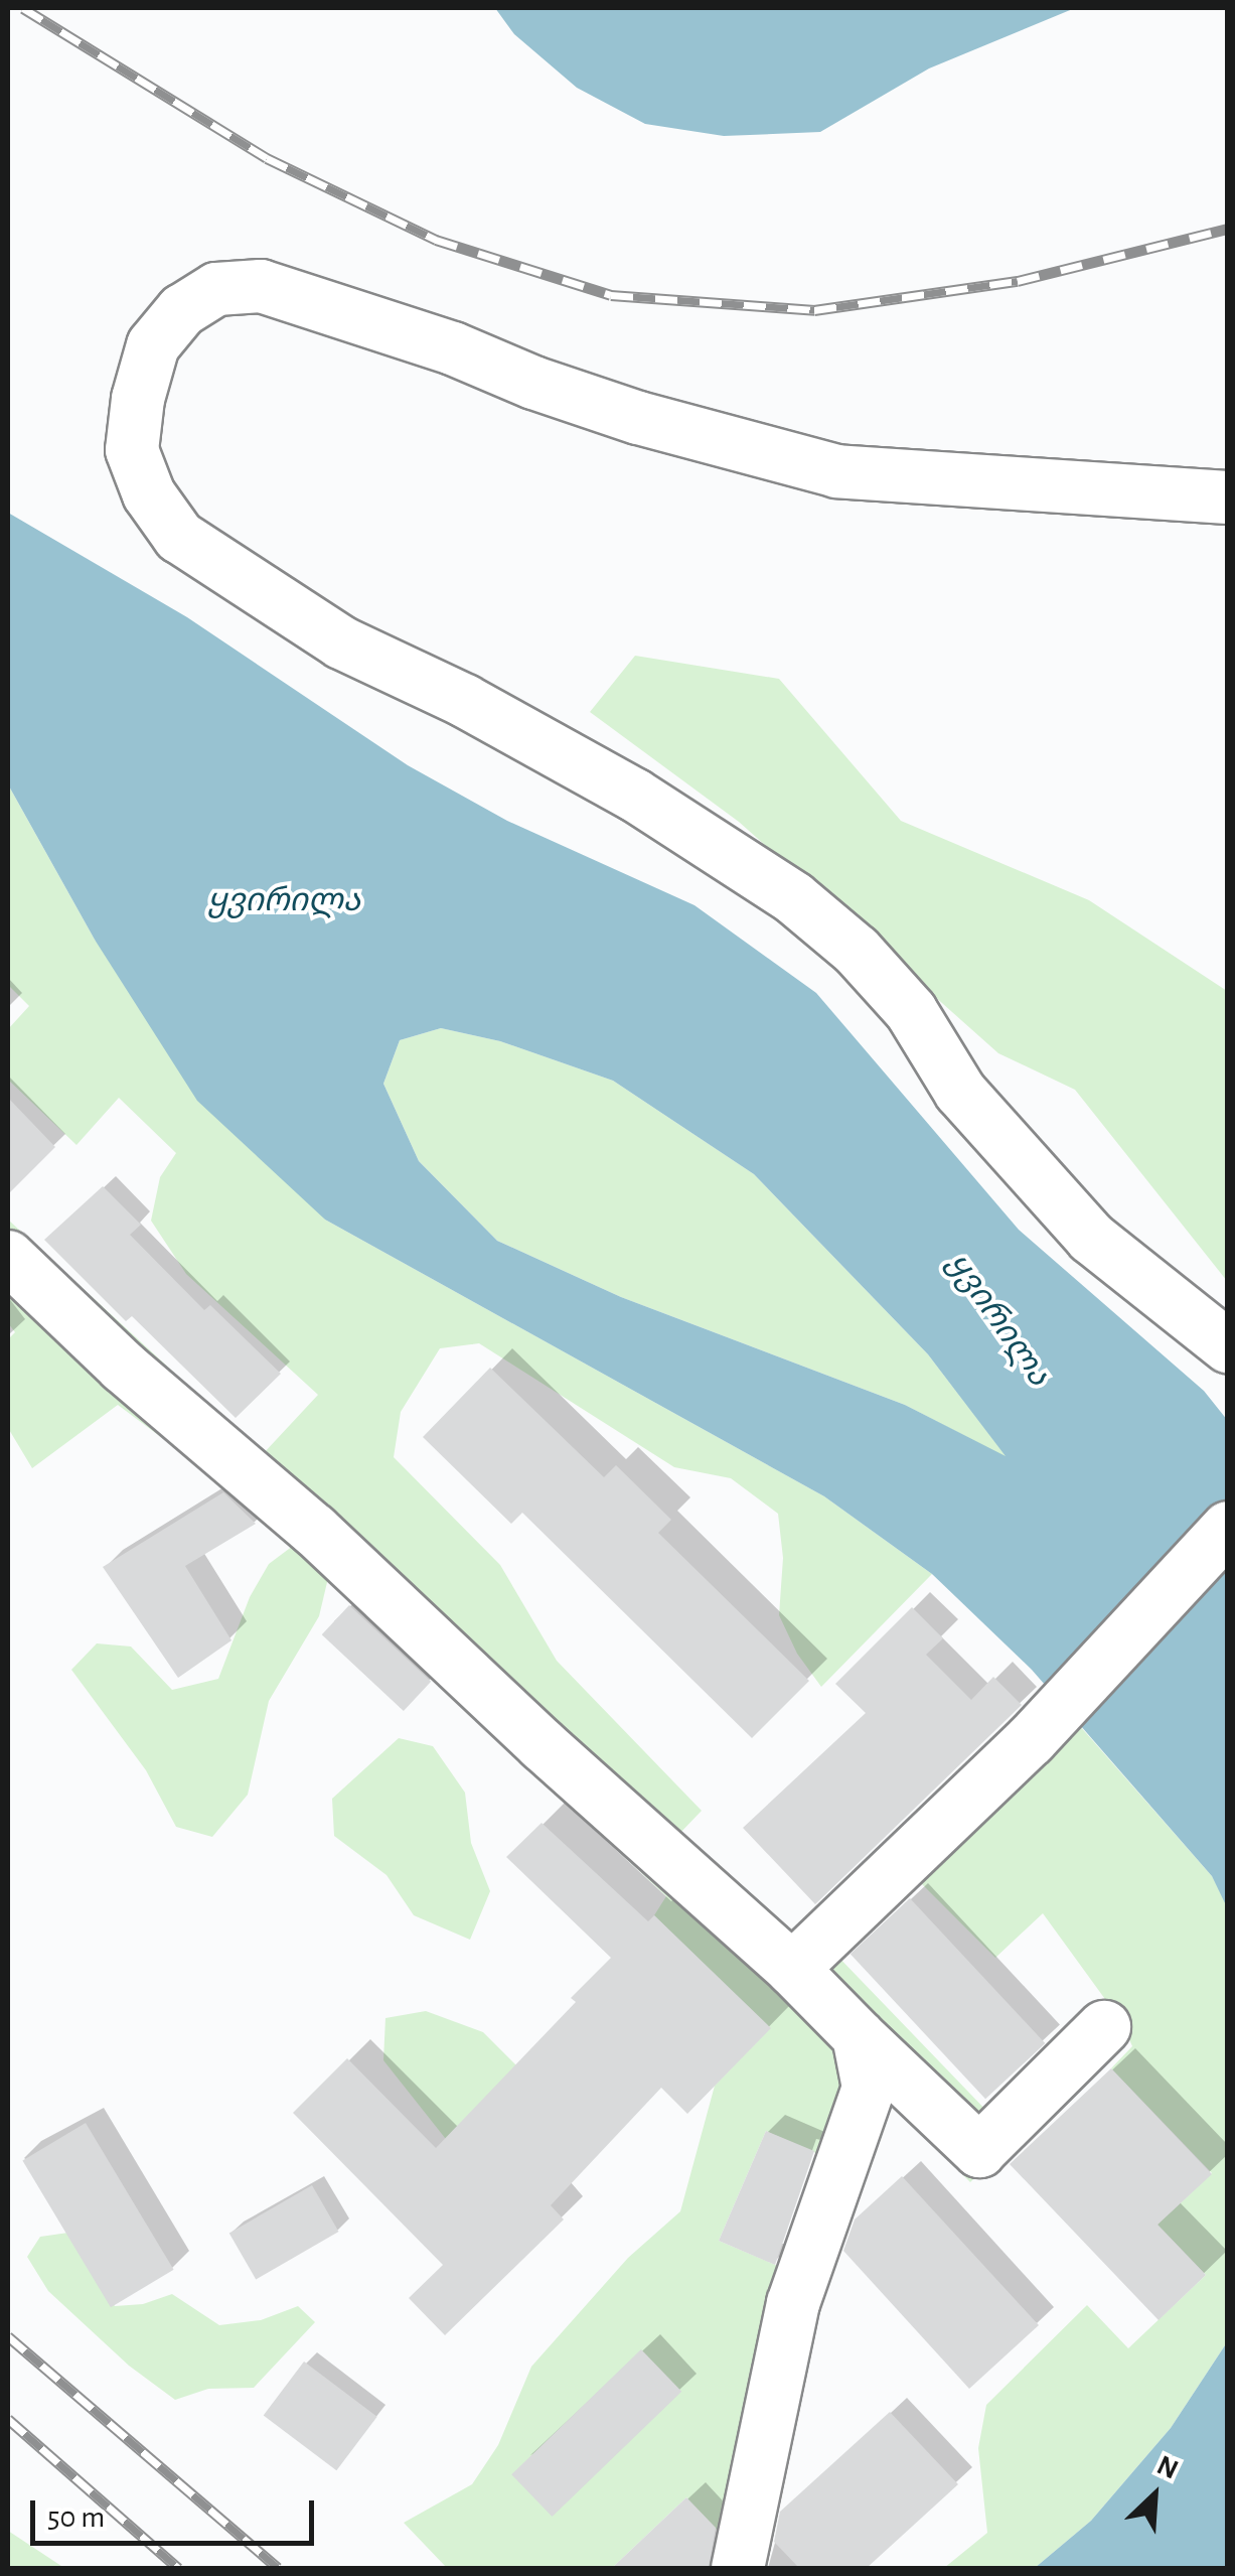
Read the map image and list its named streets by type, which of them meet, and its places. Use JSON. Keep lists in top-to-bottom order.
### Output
{
  "water": ["ყვირილა"],
  "scale_bar": "50 m",
  "north": "top right"
}
